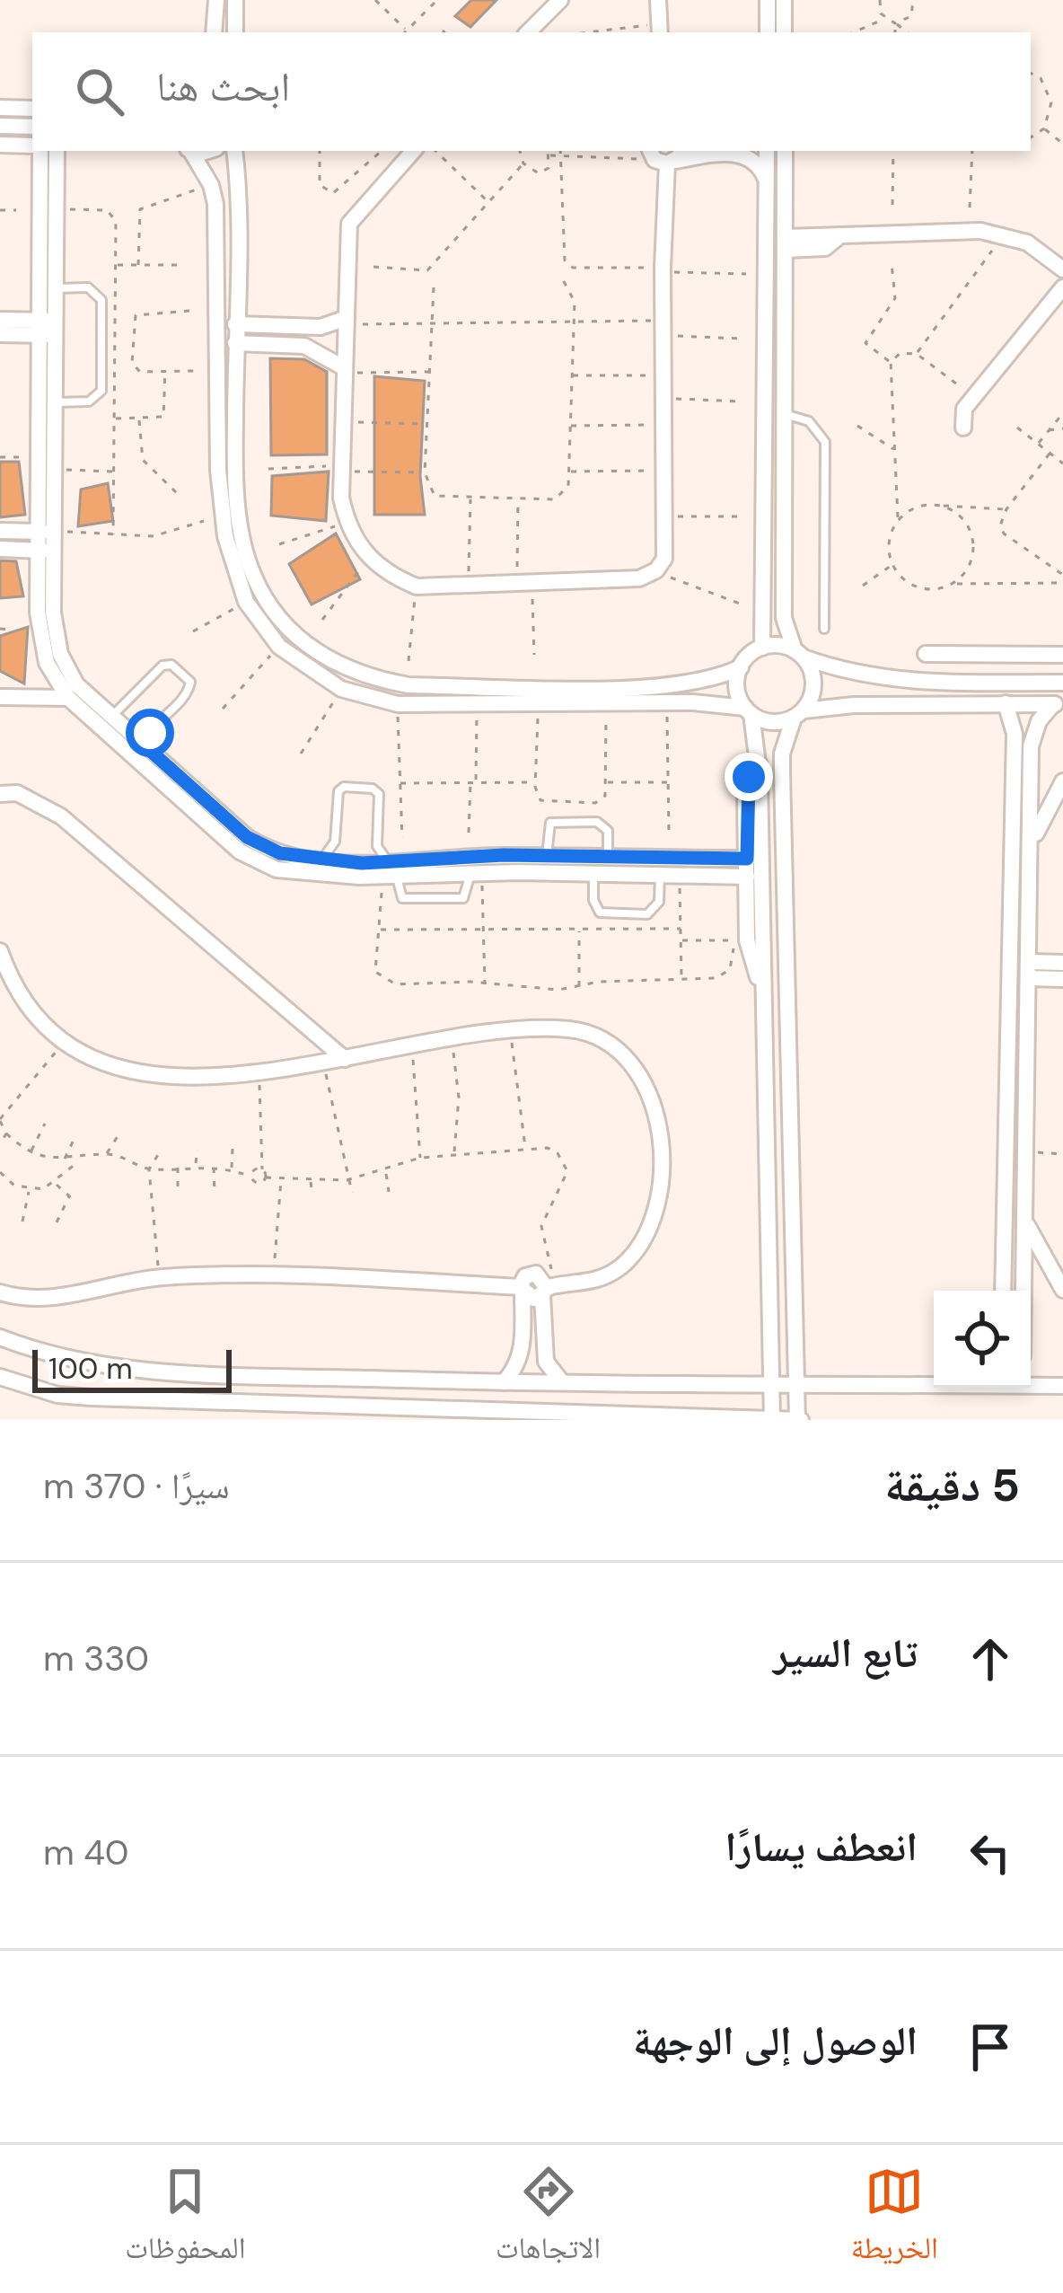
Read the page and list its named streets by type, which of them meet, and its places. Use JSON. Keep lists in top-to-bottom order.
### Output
{
  "scale_bar": "100 m",
  "page": {
    "search": "ابحث هنا",
    "scale": "100 m",
    "heading": ["5 دقيقة", "سيرًا · 370 m"],
    "list": [
      ["تابع السير", "330 m"],
      ["انعطف يسارًا", "40 m"],
      "الوصول إلى الوجهة"
    ],
    "nav": ["الخريطة", "الاتجاهات", "المحفوظات"]
  }
}
